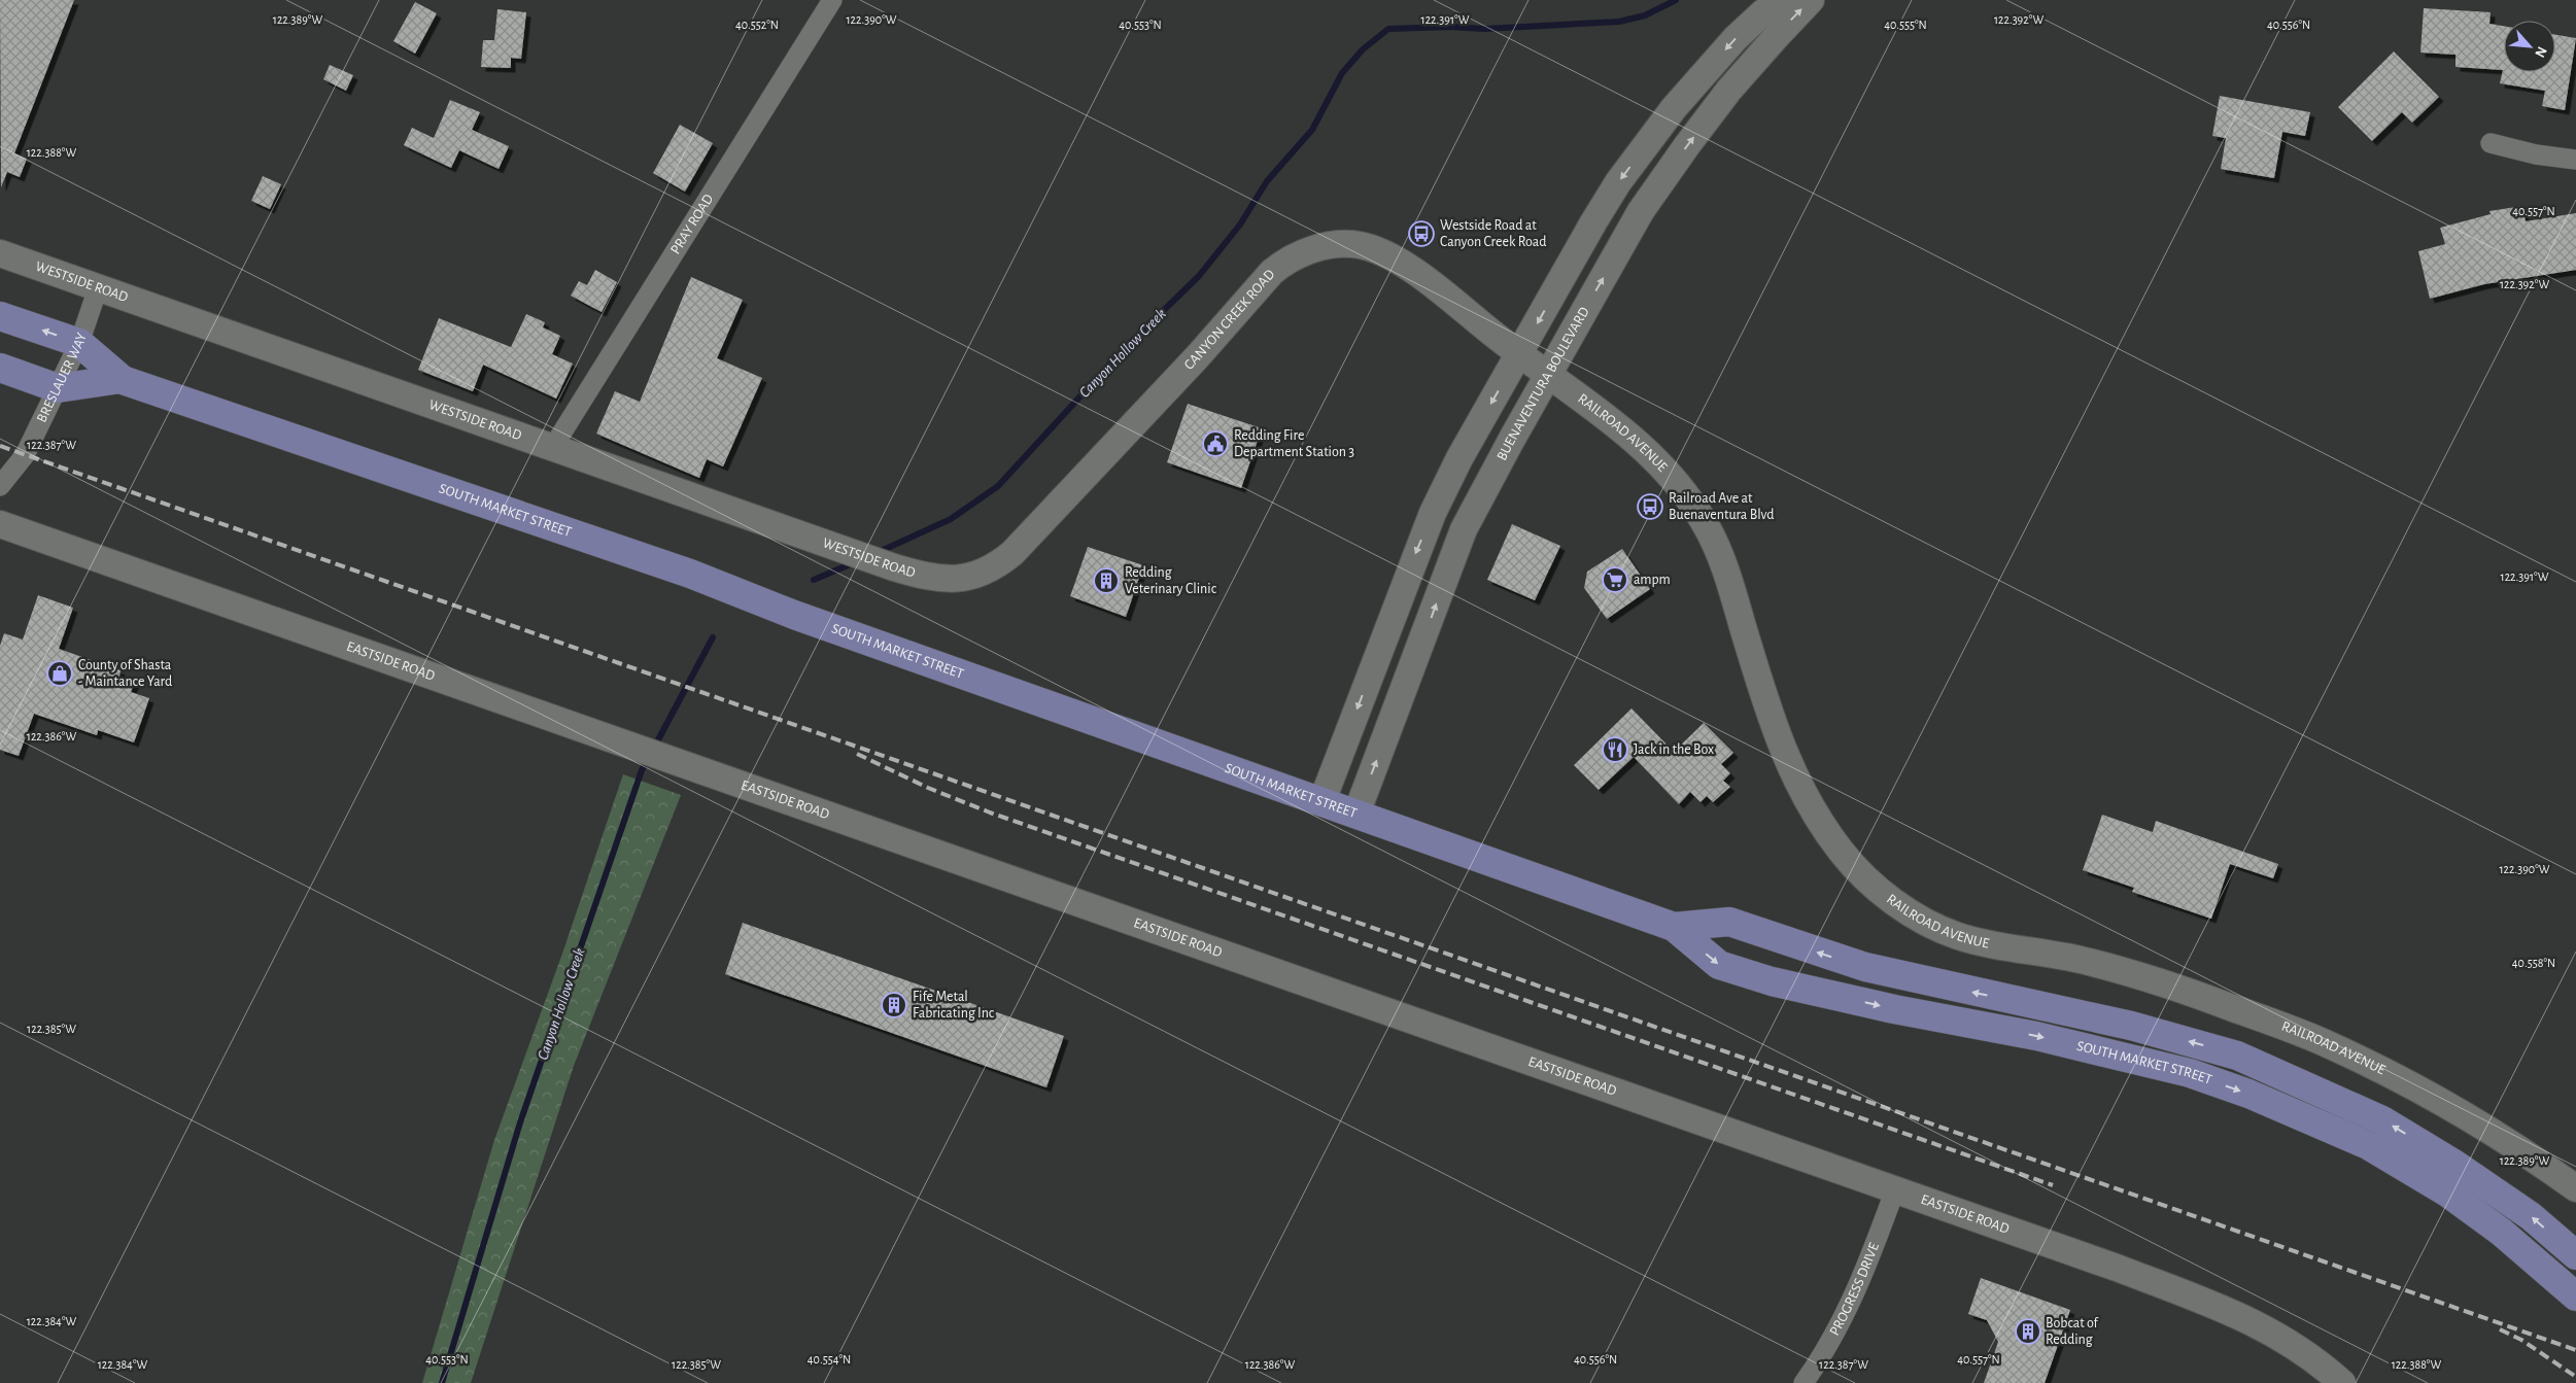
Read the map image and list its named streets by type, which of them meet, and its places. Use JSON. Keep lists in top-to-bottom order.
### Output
{
  "streets": {
    "main road": ["SOUTH MARKET STREET"],
    "street": [
      "PRAY ROAD",
      "WESTSIDE ROAD",
      "CANYON CREEK ROAD",
      "BRESLAUER WAY",
      "BUENAVENTURA BOULEVARD",
      "RAILROAD AVENUE",
      "EASTSIDE ROAD",
      "PROGRESS DRIVE"
    ]
  },
  "crossings": [
    ["PRAY ROAD", "WESTSIDE ROAD"],
    ["WESTSIDE ROAD", "CANYON CREEK ROAD"],
    ["WESTSIDE ROAD", "BRESLAUER WAY"],
    ["CANYON CREEK ROAD", "BUENAVENTURA BOULEVARD"],
    ["CANYON CREEK ROAD", "RAILROAD AVENUE"],
    ["BRESLAUER WAY", "SOUTH MARKET STREET"],
    ["BUENAVENTURA BOULEVARD", "RAILROAD AVENUE"],
    ["BUENAVENTURA BOULEVARD", "SOUTH MARKET STREET"],
    ["EASTSIDE ROAD", "PROGRESS DRIVE"]
  ],
  "water": ["Canyon Hollow Creek"],
  "places": {
    "bus stop": ["Westside Road at Canyon Creek Road", "Railroad Ave at Buenaventura Blvd"],
    "public building": ["Redding Fire Department Station 3"],
    "supermarket": ["ampm"],
    "building": ["Redding Veterinary Clinic", "Fife Metal Fabricating Inc", "Bobcat of Redding"],
    "shop": ["County of Shasta - Maintance Yard"],
    "restaurant": ["Jack in the Box"]
  },
  "north": "bottom right",
  "coordinates": [
    "122.389°W",
    "122.390°W",
    "122.391°W",
    "122.392°W",
    "40.552°N",
    "40.553°N",
    "40.555°N",
    "40.556°N",
    "122.388°W",
    "40.557°N",
    "122.387°W",
    "122.386°W",
    "40.558°N",
    "122.385°W",
    "122.384°W",
    "40.554°N"
  ]
}
